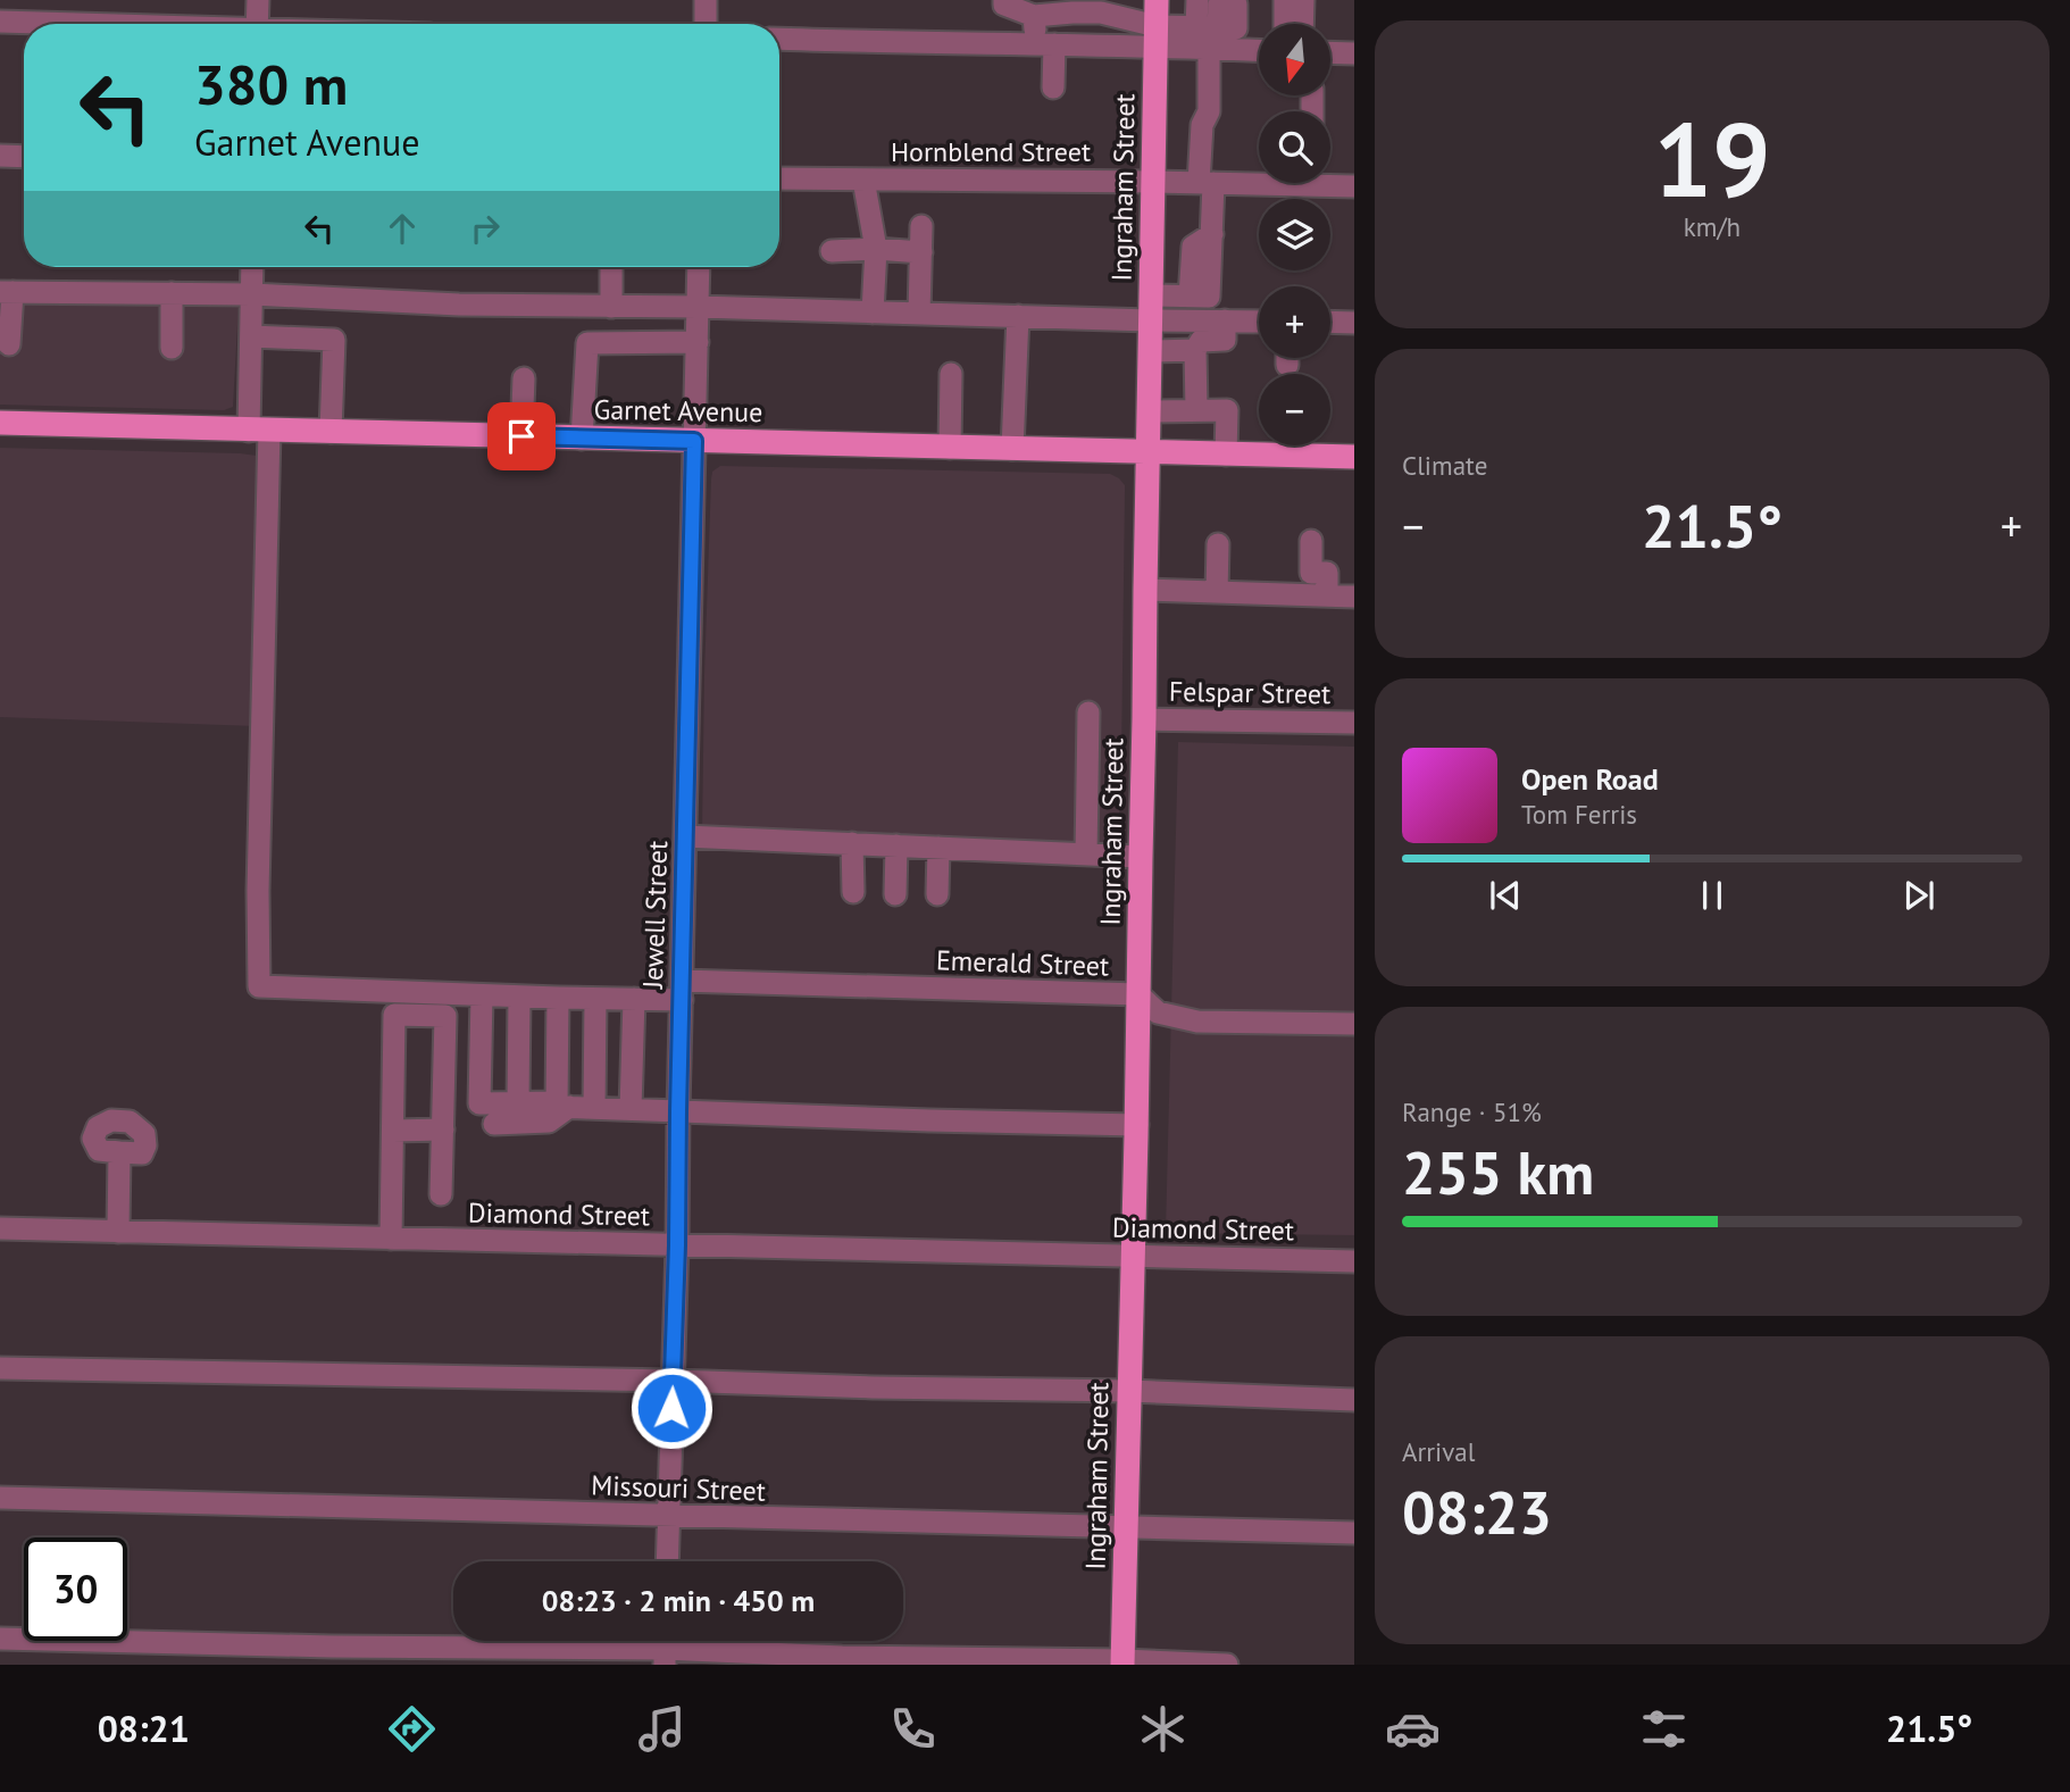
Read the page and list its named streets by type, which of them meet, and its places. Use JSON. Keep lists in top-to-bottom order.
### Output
{
  "streets": {
    "main road": ["Ingraham Street", "Garnet Avenue"],
    "street": [
      "Hornblend Street",
      "Felspar Street",
      "Jewell Street",
      "Emerald Street",
      "Diamond Street",
      "Missouri Street"
    ]
  },
  "crossings": [
    ["Hornblend Street", "Ingraham Street"],
    ["Ingraham Street", "Garnet Avenue"],
    ["Ingraham Street", "Felspar Street"],
    ["Ingraham Street", "Emerald Street"],
    ["Ingraham Street", "Diamond Street"],
    ["Ingraham Street", "Missouri Street"],
    ["Garnet Avenue", "Jewell Street"],
    ["Garnet Avenue", "Emerald Street"],
    ["Jewell Street", "Emerald Street"],
    ["Jewell Street", "Diamond Street"],
    ["Jewell Street", "Missouri Street"]
  ],
  "north": "bottom",
  "page": {
    "tile": [
      ["19", "km/h"],
      "Climate",
      ["Range · 51%", "255 km"],
      ["Arrival", "08:23"]
    ],
    "map_buttons": ["+", "−"],
    "turn": ["380 m", "Garnet Avenue"],
    "heat": ["−", "21.5°", "+"],
    "song": ["Open Road", "Tom Ferris"],
    "limit": "30",
    "trip": "08:23 · 2 min · 450 m",
    "tabs": ["08:21", "21.5°"]
  }
}
